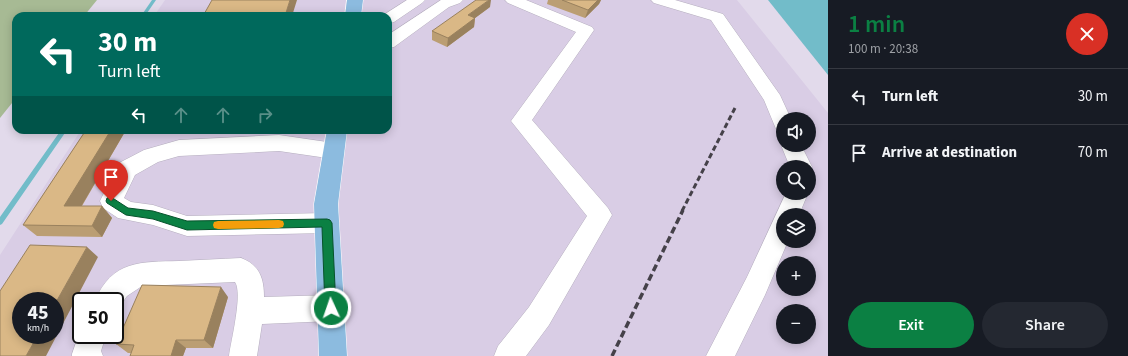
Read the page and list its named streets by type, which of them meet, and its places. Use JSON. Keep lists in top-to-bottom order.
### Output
{
  "page": {
    "heading": ["1 min", "100 m · 20:38"],
    "turn": ["30 m", "Turn left"],
    "list": [
      {
        "name": "Turn left",
        "value": "30 m"
      },
      {
        "name": "Arrive at destination",
        "value": "70 m"
      }
    ],
    "map_buttons": ["+", "−"],
    "speed": "45 km/h",
    "limit": "50",
    "buttons": ["Exit", "Share"]
  }
}
